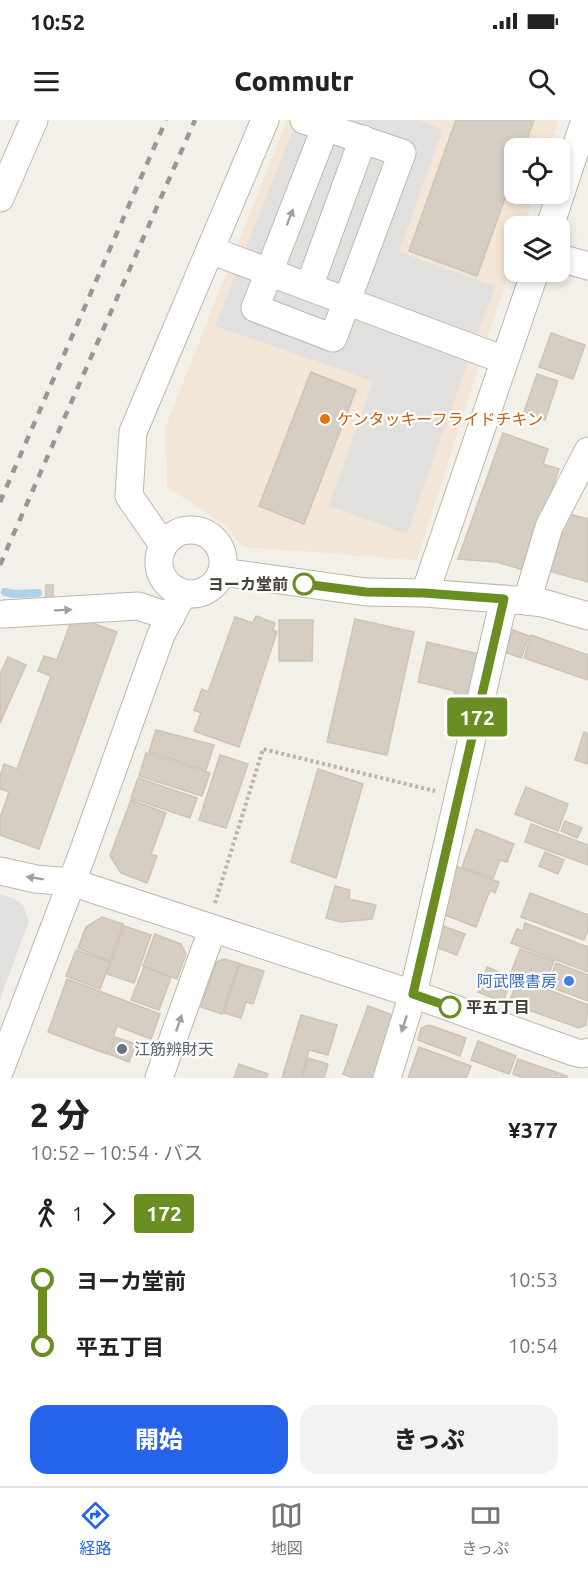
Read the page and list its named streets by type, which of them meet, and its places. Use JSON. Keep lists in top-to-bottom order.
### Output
{
  "places": [
    "ケンタッキーフライドチキン",
    "ヨーカ堂前",
    "阿武隈書房",
    "平五丁目",
    "江筋辨財天"
  ],
  "lines": ["bus line 172"],
  "page": {
    "status": "10:52",
    "header": "Commutr",
    "on_map": "172",
    "heading": ["2 分", "10:52 – 10:54 · バス", "¥377"],
    "legs": ["1", "172"],
    "list": [
      {
        "name": "ヨーカ堂前",
        "value": "10:53"
      },
      {
        "name": "平五丁目",
        "value": "10:54"
      }
    ],
    "buttons": ["開始", "きっぷ"],
    "tabs": ["経路", "地図", "きっぷ"]
  }
}
